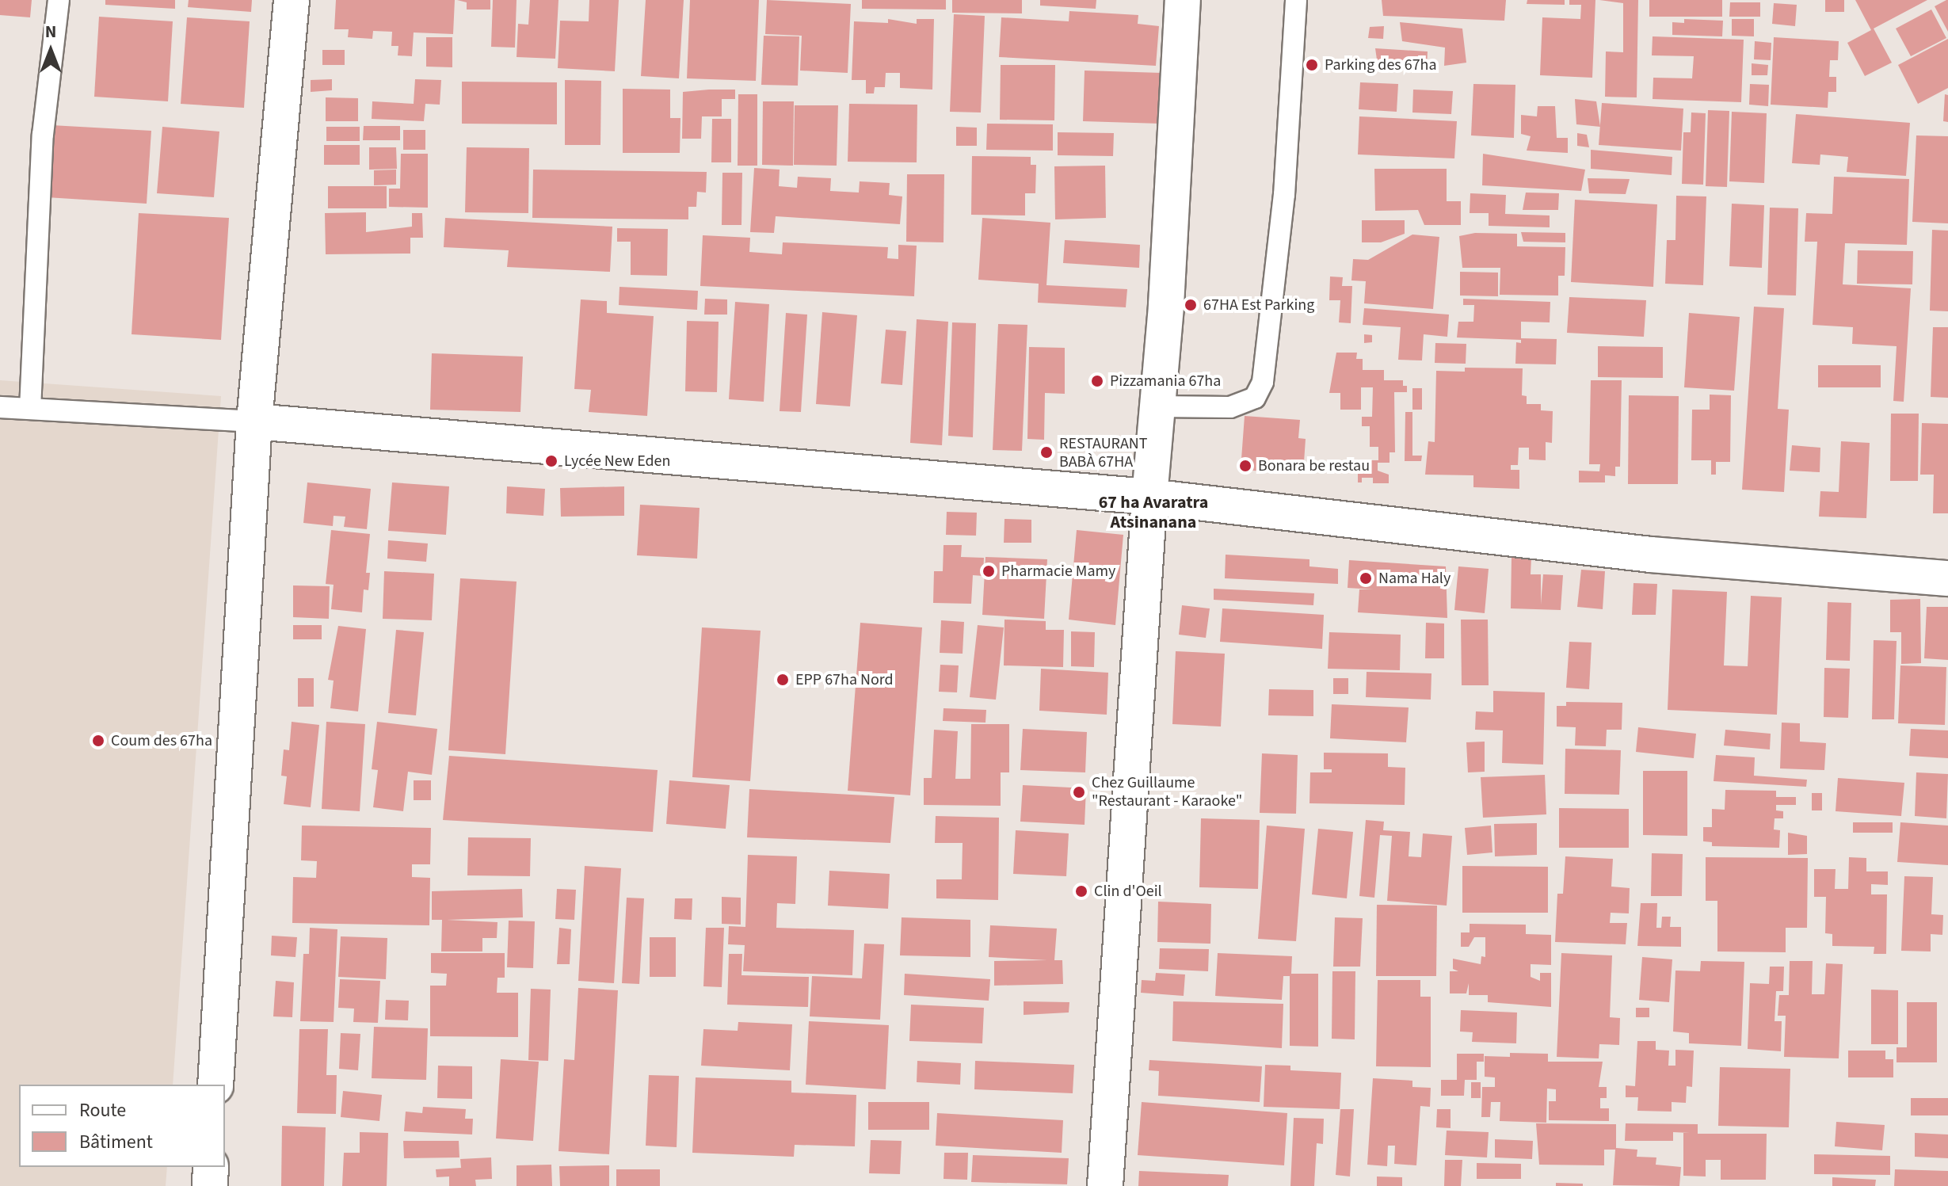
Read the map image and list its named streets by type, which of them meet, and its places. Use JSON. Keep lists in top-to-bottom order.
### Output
{
  "districts": ["67 ha Avaratra Atsinanana"],
  "places": [
    "Parking des 67ha",
    "67HA Est Parking",
    "Pizzamania 67ha",
    "RESTAURANT BABÀ 67HA",
    "Lycée New Eden",
    "Bonara be restau",
    "Pharmacie Mamy",
    "Nama Haly",
    "EPP 67ha Nord",
    "Coum des 67ha",
    "Chez Guillaume \"Restaurant - Karaoke\"",
    "Clin d'Oeil"
  ],
  "legend": ["Route", "Bâtiment"],
  "north": "top"
}
